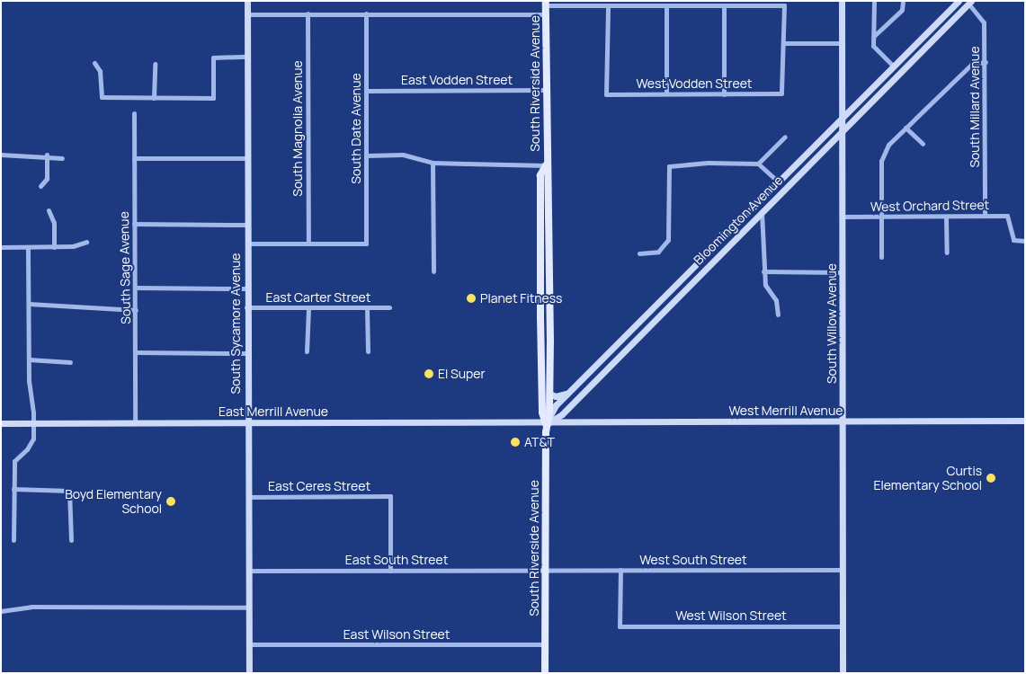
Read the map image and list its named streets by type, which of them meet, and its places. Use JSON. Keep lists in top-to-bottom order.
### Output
{
  "streets": {
    "main road": [
      "South Riverside Avenue",
      "Bloomington Avenue",
      "South Sycamore Avenue",
      "South Willow Avenue",
      "West Merrill Avenue",
      "East Merrill Avenue"
    ],
    "street": [
      "East Vodden Street",
      "West Vodden Street",
      "South Millard Avenue",
      "South Magnolia Avenue",
      "South Date Avenue",
      "West Orchard Street",
      "South Sage Avenue",
      "East Carter Street",
      "East Ceres Street",
      "East South Street",
      "West South Street",
      "West Wilson Street",
      "East Wilson Street"
    ]
  },
  "crossings": [
    ["East Vodden Street", "South Riverside Avenue"],
    ["East Vodden Street", "South Date Avenue"],
    ["South Riverside Avenue", "Bloomington Avenue"],
    ["South Riverside Avenue", "West Merrill Avenue"],
    ["South Riverside Avenue", "East Merrill Avenue"],
    ["South Riverside Avenue", "East South Street"],
    ["South Riverside Avenue", "West South Street"],
    ["South Riverside Avenue", "East Wilson Street"],
    ["South Millard Avenue", "West Orchard Street"],
    ["South Millard Avenue", "Bloomington Avenue"],
    ["South Magnolia Avenue", "South Date Avenue"],
    ["West Orchard Street", "South Willow Avenue"],
    ["Bloomington Avenue", "South Willow Avenue"],
    ["Bloomington Avenue", "West Merrill Avenue"],
    ["Bloomington Avenue", "East Merrill Avenue"],
    ["South Sage Avenue", "East Merrill Avenue"],
    ["East Carter Street", "South Sycamore Avenue"],
    ["South Sycamore Avenue", "East Merrill Avenue"],
    ["South Sycamore Avenue", "East Ceres Street"],
    ["South Sycamore Avenue", "East South Street"],
    ["South Sycamore Avenue", "East Wilson Street"],
    ["South Willow Avenue", "West Merrill Avenue"],
    ["South Willow Avenue", "West South Street"],
    ["South Willow Avenue", "West Wilson Street"],
    ["West Merrill Avenue", "East Merrill Avenue"],
    ["East Ceres Street", "East South Street"],
    ["East South Street", "West South Street"],
    ["West South Street", "West Wilson Street"]
  ],
  "places": [
    "Planet Fitness",
    "El Super",
    "AT&T",
    "Curtis Elementary School",
    "Boyd Elementary School"
  ]
}
